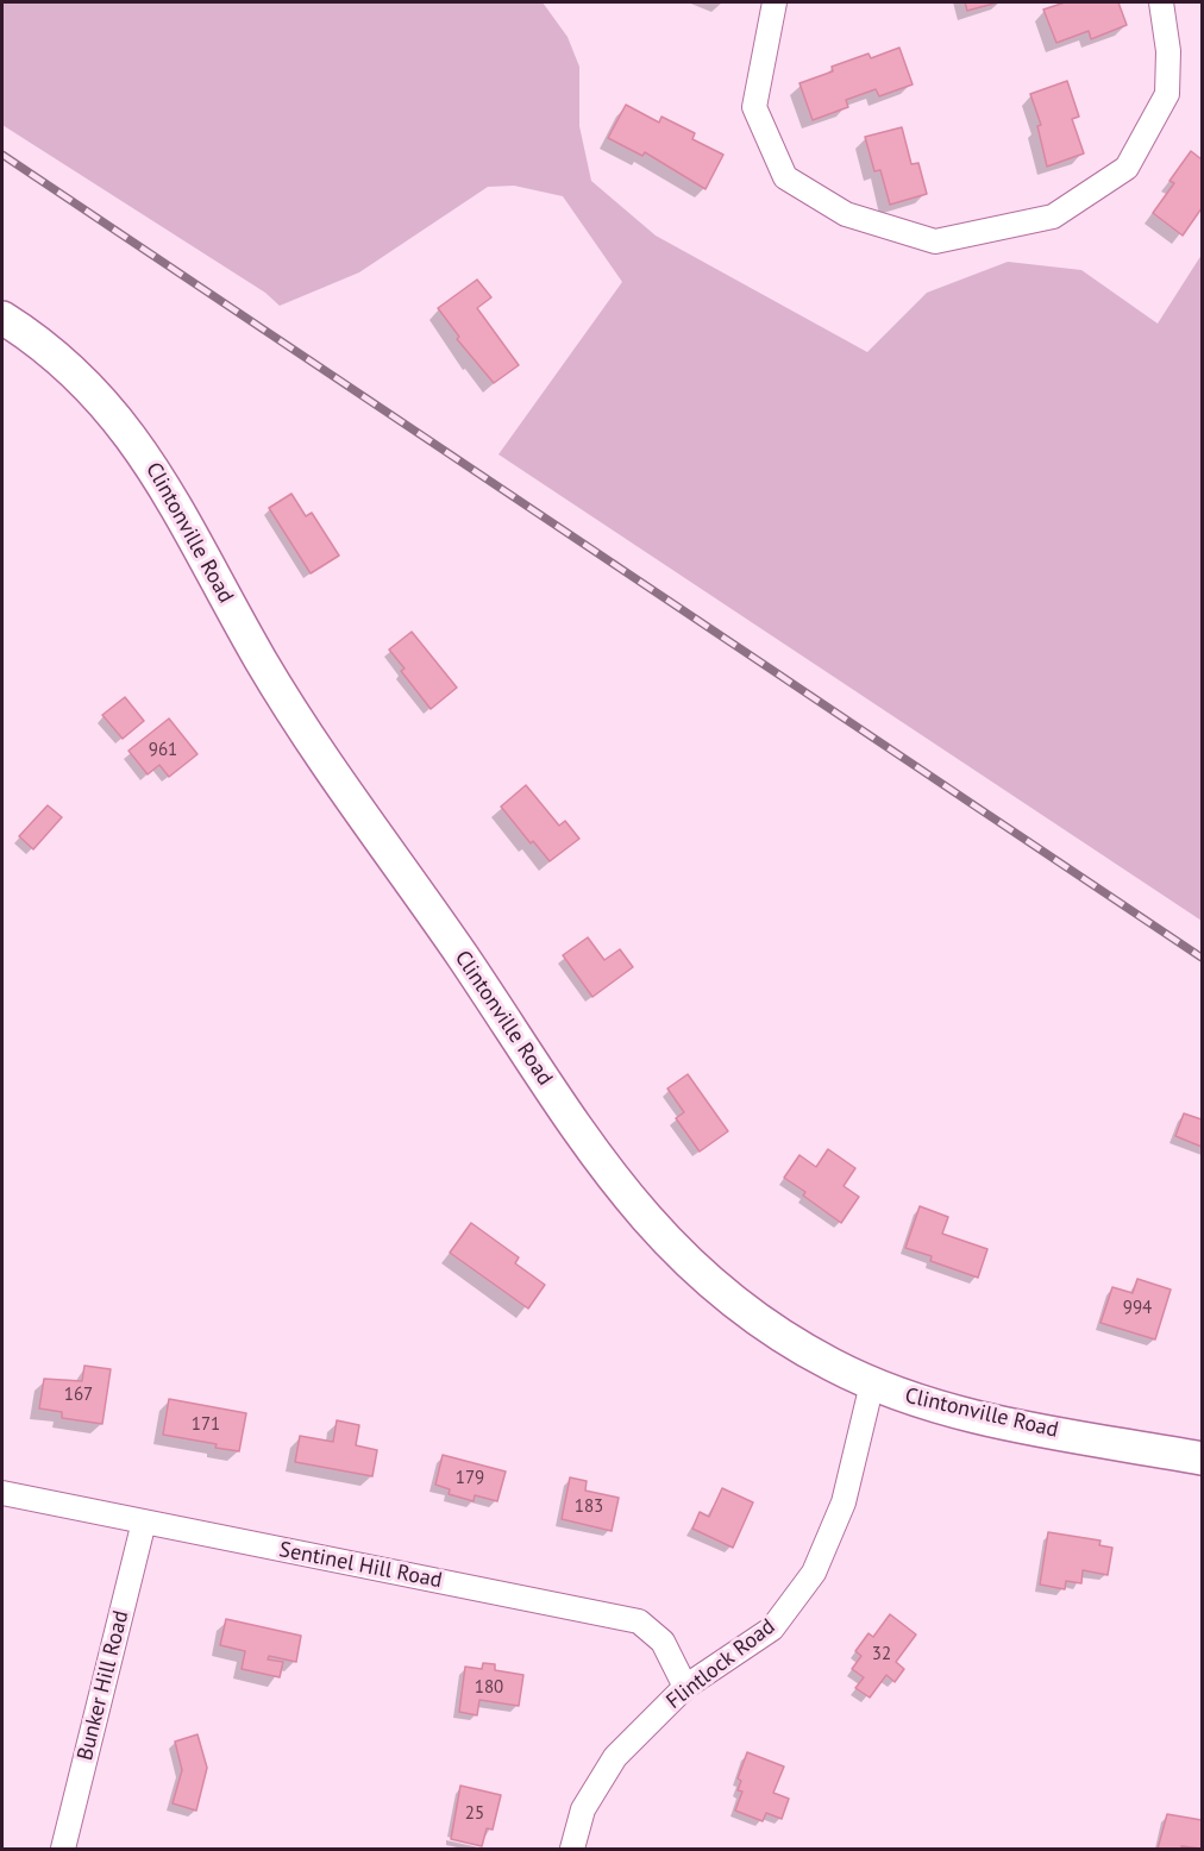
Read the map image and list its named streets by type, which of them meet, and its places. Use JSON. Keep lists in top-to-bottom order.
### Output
{
  "streets": {
    "street": [
      "Clintonville Road",
      "Sentinel Hill Road",
      "Flintlock Road",
      "Bunker Hill Road"
    ]
  },
  "crossings": [
    ["Clintonville Road", "Flintlock Road"],
    ["Sentinel Hill Road", "Flintlock Road"],
    ["Sentinel Hill Road", "Bunker Hill Road"]
  ],
  "house_numbers": [
    "961",
    "994",
    "167",
    "171",
    "179",
    "183",
    "32",
    "180",
    "25"
  ]
}
